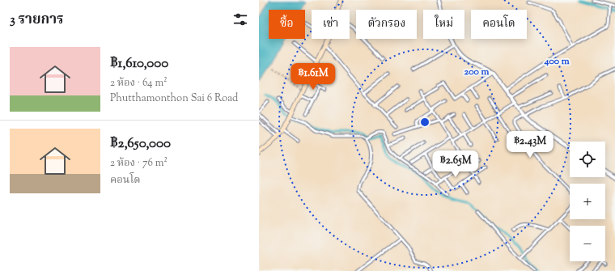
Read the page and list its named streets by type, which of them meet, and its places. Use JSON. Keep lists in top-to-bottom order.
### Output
{
  "page": {
    "heading": "3 รายการ",
    "chip": [
      "ซื้อ",
      "เช่า",
      "ตัวกรอง",
      "ใหม่",
      "คอนโด"
    ],
    "list": [
      {
        "name": "฿1,610,000",
        "note": "2 ห้อง · 64 m² · Phutthamonthon Sai 6 Road"
      },
      {
        "name": "฿2,650,000",
        "note": "2 ห้อง · 76 m² · คอนโด"
      }
    ],
    "price": ["฿1.61M", "฿2.43M", "฿2.65M"],
    "map_buttons": ["+", "−"]
  },
  "rings": ["400 m", "200 m"]
}
